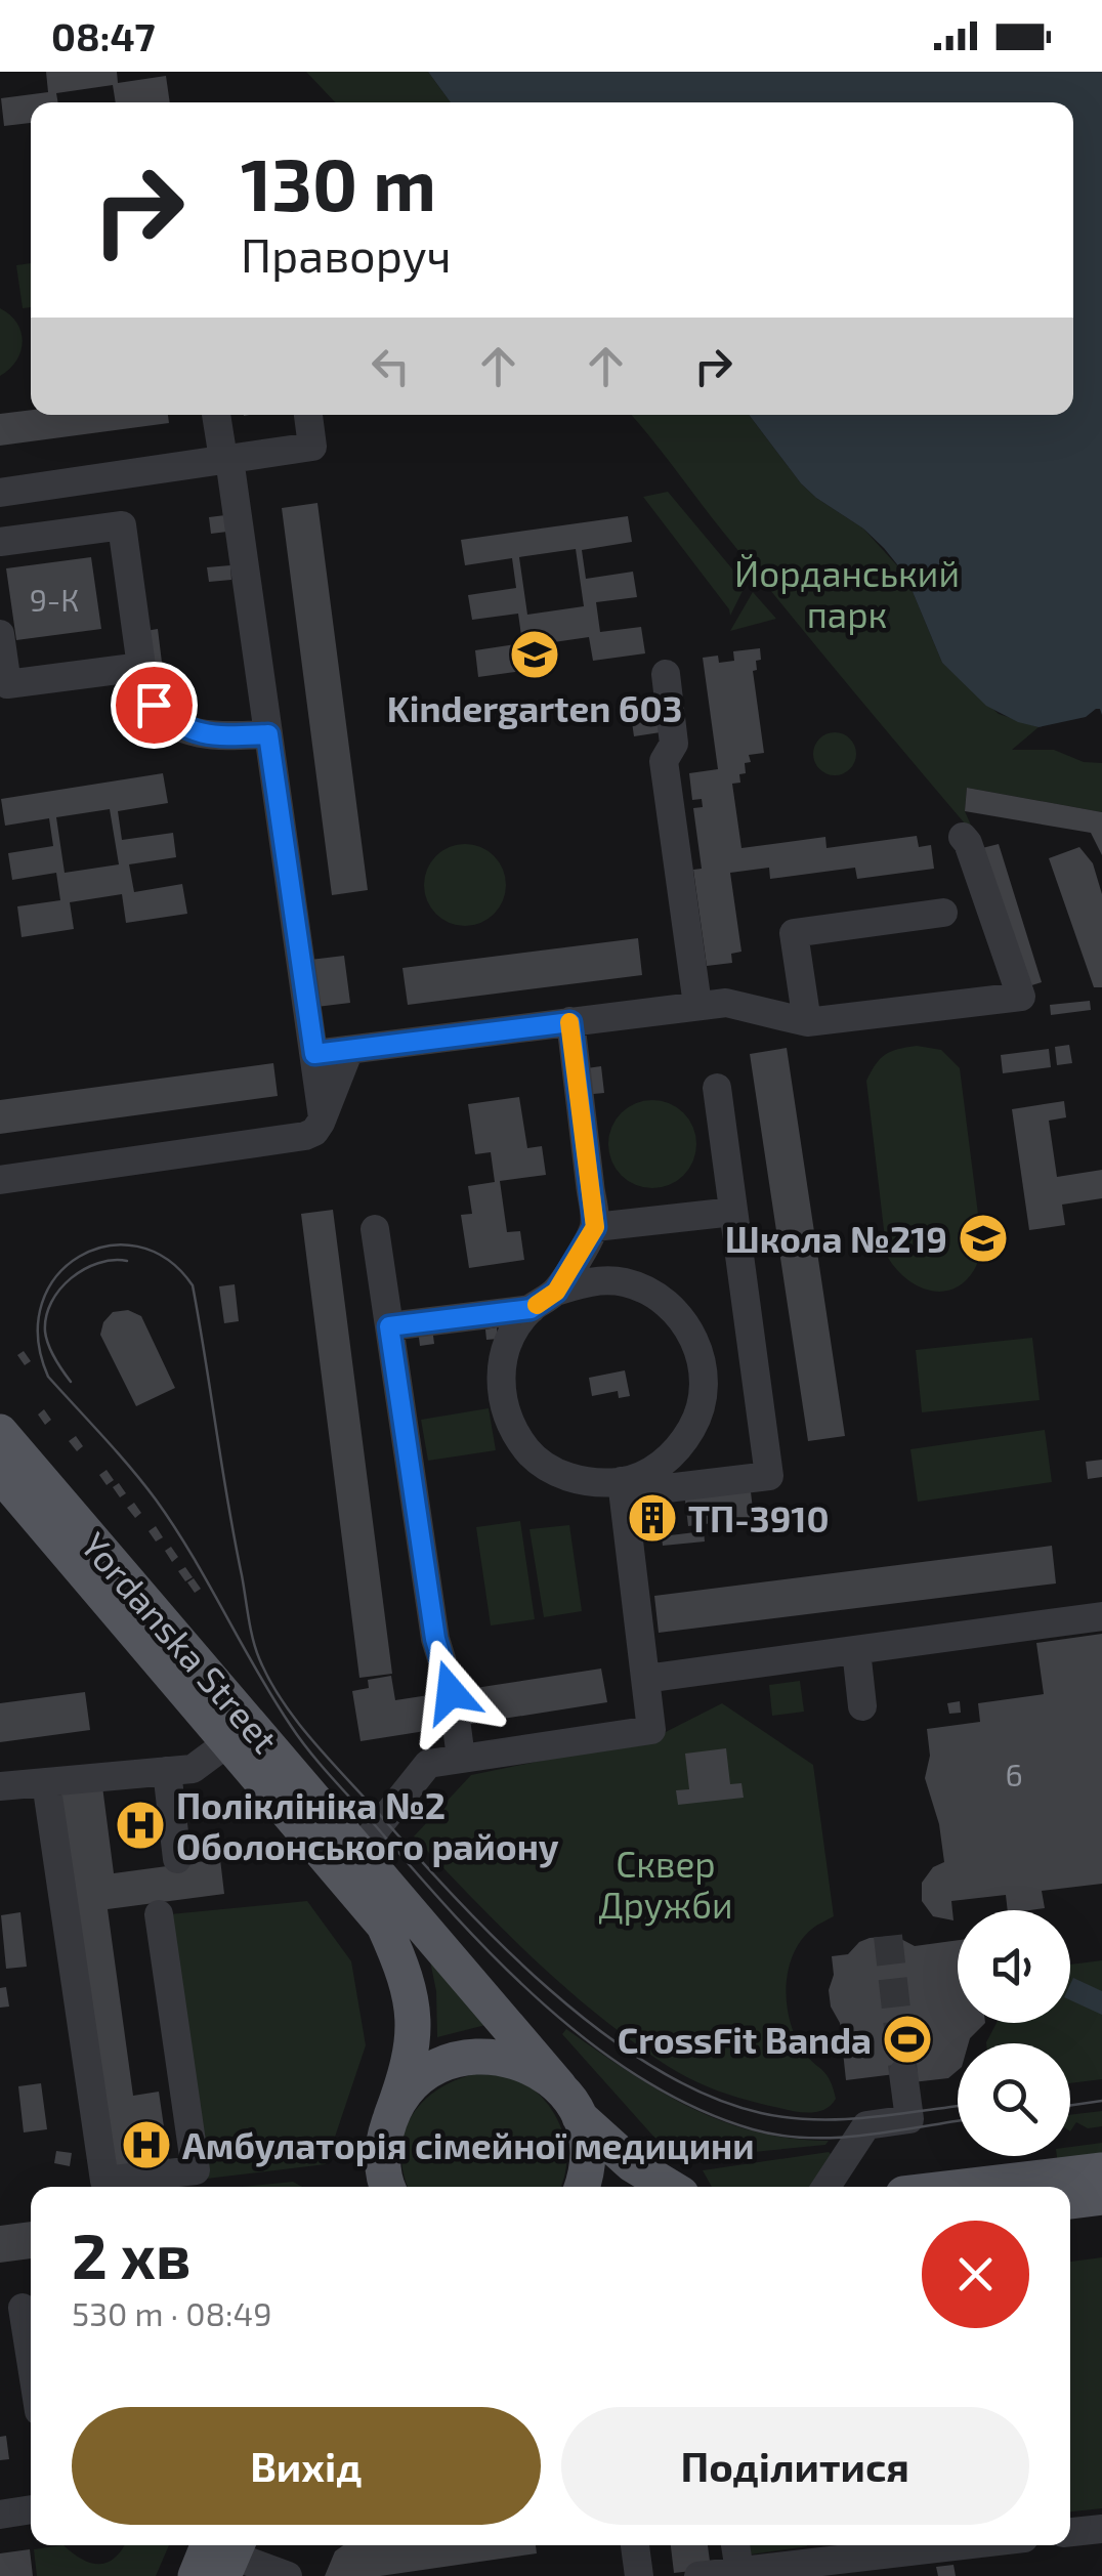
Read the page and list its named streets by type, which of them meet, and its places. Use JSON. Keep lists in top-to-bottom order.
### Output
{
  "streets": {
    "main road": ["Yordanska Street"]
  },
  "parks": ["Йорданський парк", "Сквер Дружби"],
  "places": {
    "school or university": ["Kindergarten 603", "Школа №219"],
    "building": ["ТП-3910"],
    "hospital": ["Поліклініка №2 Оболонського району", "Амбулаторія сімейної медицини"],
    "sports": ["CrossFit Banda"]
  },
  "house_numbers": ["9-К", "6"],
  "page": {
    "status": "08:47",
    "turn": ["130 m", "Праворуч"],
    "heading": ["2 хв", "530 m · 08:49"],
    "buttons": ["Вихід", "Поділитися"]
  }
}
